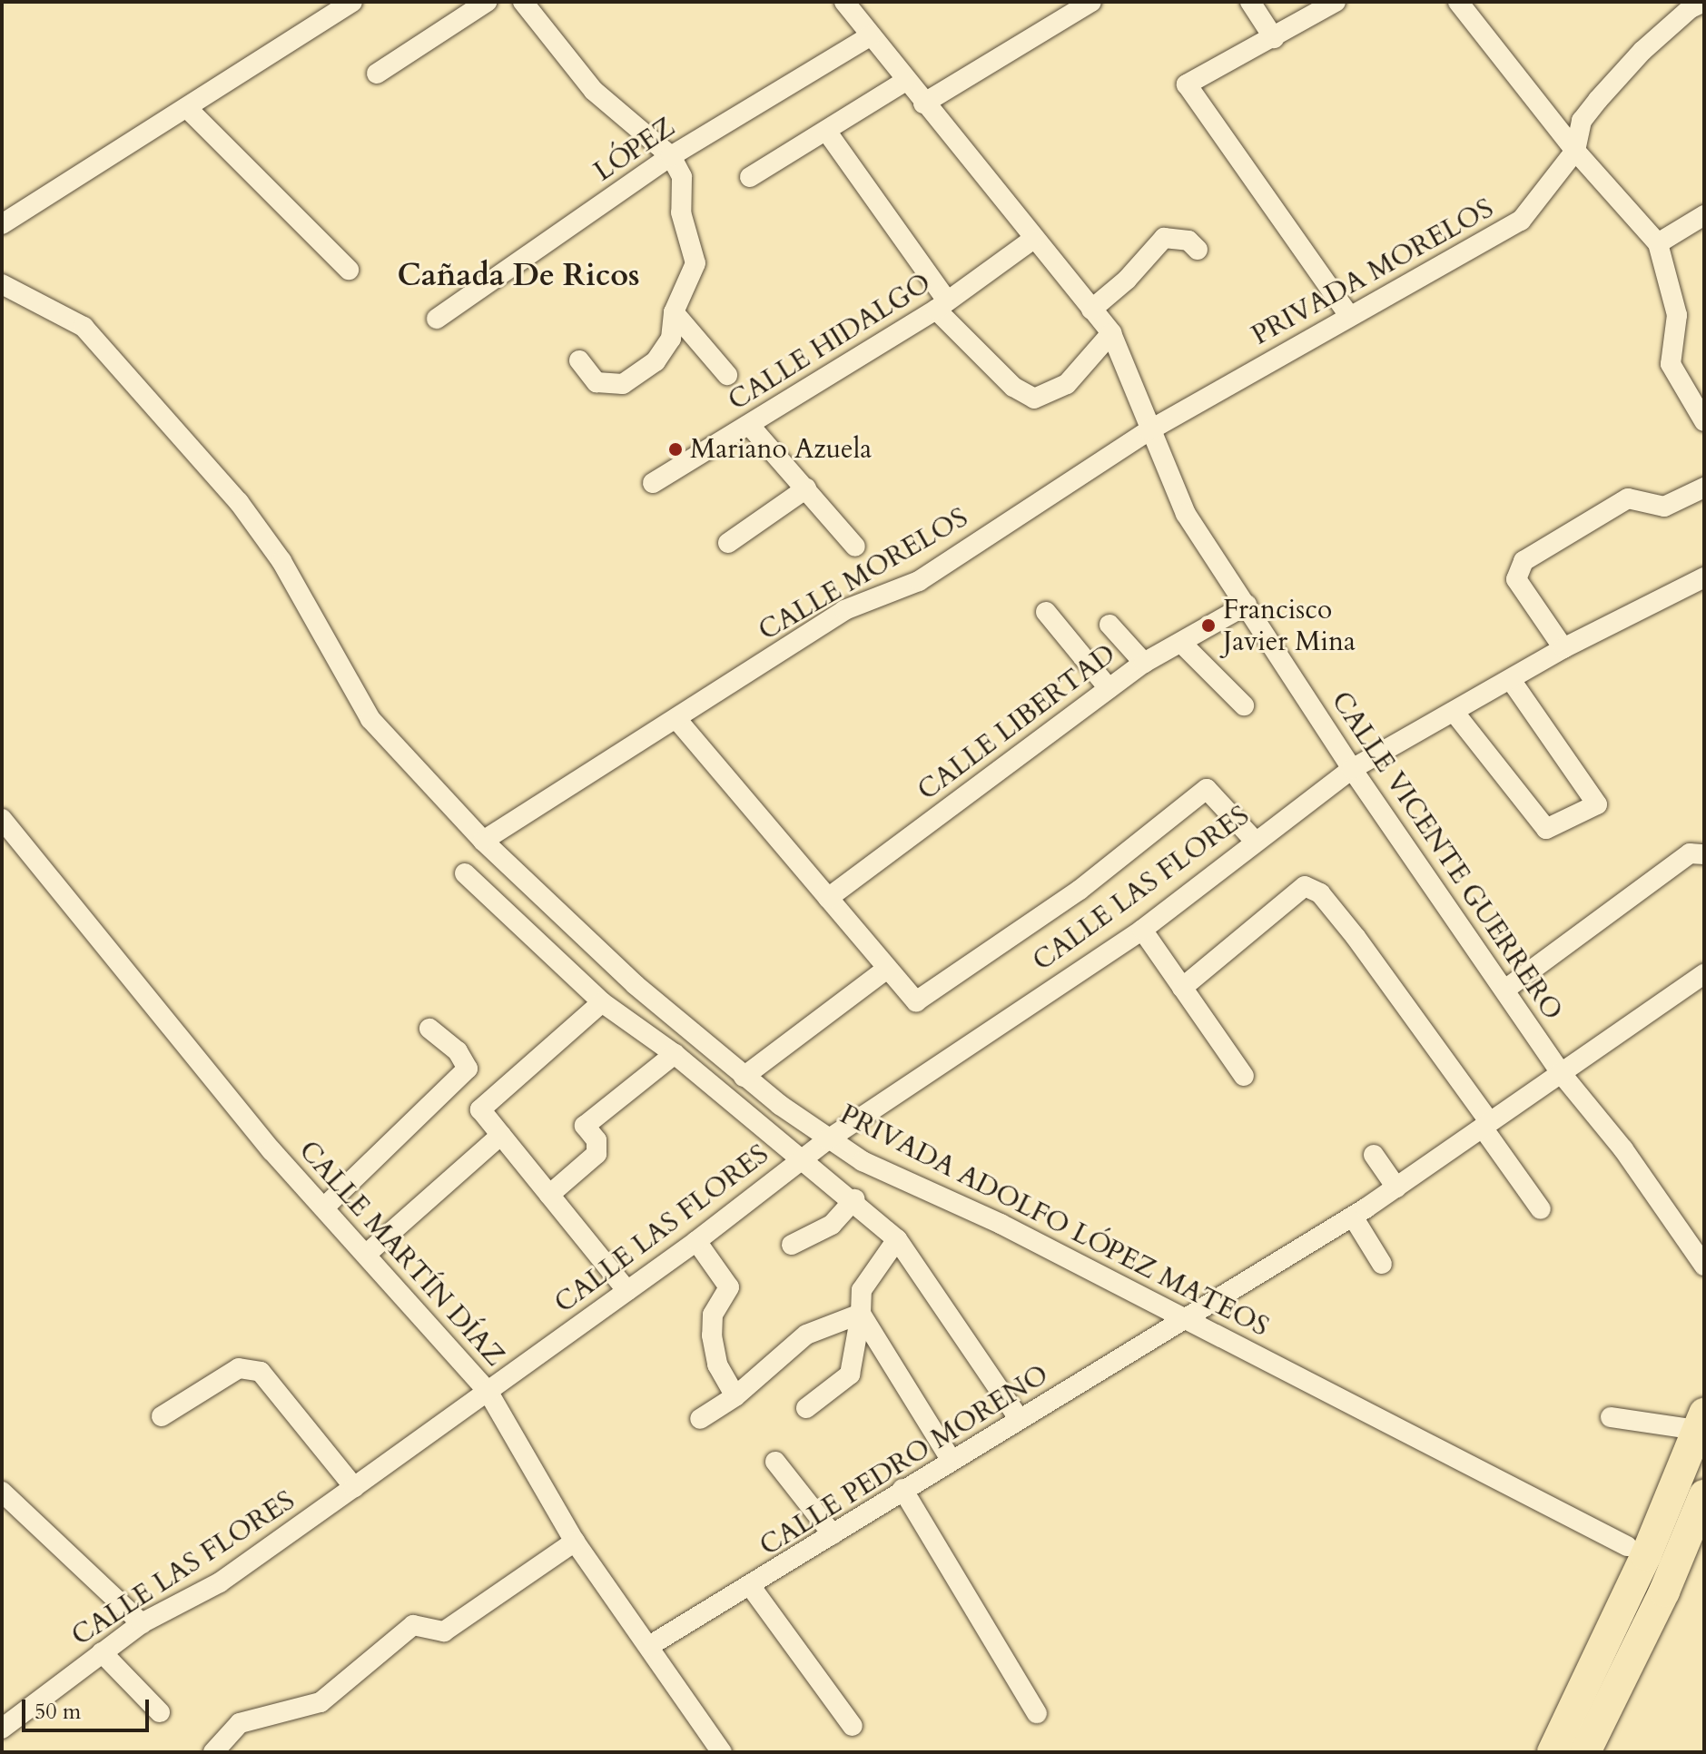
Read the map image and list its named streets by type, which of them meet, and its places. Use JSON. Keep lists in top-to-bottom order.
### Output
{
  "streets": {
    "street": [
      "LÓPEZ",
      "PRIVADA MORELOS",
      "CALLE HIDALGO",
      "CALLE MORELOS",
      "CALLE LIBERTAD",
      "CALLE VICENTE GUERRERO",
      "CALLE LAS FLORES",
      "PRIVADA ADOLFO LÓPEZ MATEOS",
      "CALLE MARTÍN DÍAZ",
      "CALLE PEDRO MORENO"
    ]
  },
  "crossings": [
    ["LÓPEZ", "CALLE VICENTE GUERRERO"],
    ["PRIVADA MORELOS", "CALLE MORELOS"],
    ["PRIVADA MORELOS", "CALLE VICENTE GUERRERO"],
    ["CALLE HIDALGO", "CALLE VICENTE GUERRERO"],
    ["CALLE MORELOS", "CALLE VICENTE GUERRERO"],
    ["CALLE MORELOS", "PRIVADA ADOLFO LÓPEZ MATEOS"],
    ["CALLE LIBERTAD", "CALLE VICENTE GUERRERO"],
    ["CALLE VICENTE GUERRERO", "CALLE LAS FLORES"],
    ["CALLE VICENTE GUERRERO", "CALLE PEDRO MORENO"],
    ["CALLE LAS FLORES", "PRIVADA ADOLFO LÓPEZ MATEOS"],
    ["CALLE LAS FLORES", "CALLE MARTÍN DÍAZ"],
    ["PRIVADA ADOLFO LÓPEZ MATEOS", "CALLE PEDRO MORENO"],
    ["CALLE MARTÍN DÍAZ", "CALLE PEDRO MORENO"]
  ],
  "districts": ["Cañada De Ricos"],
  "places": ["Mariano Azuela", "Francisco Javier Mina"],
  "scale_bar": "50 m"
}
